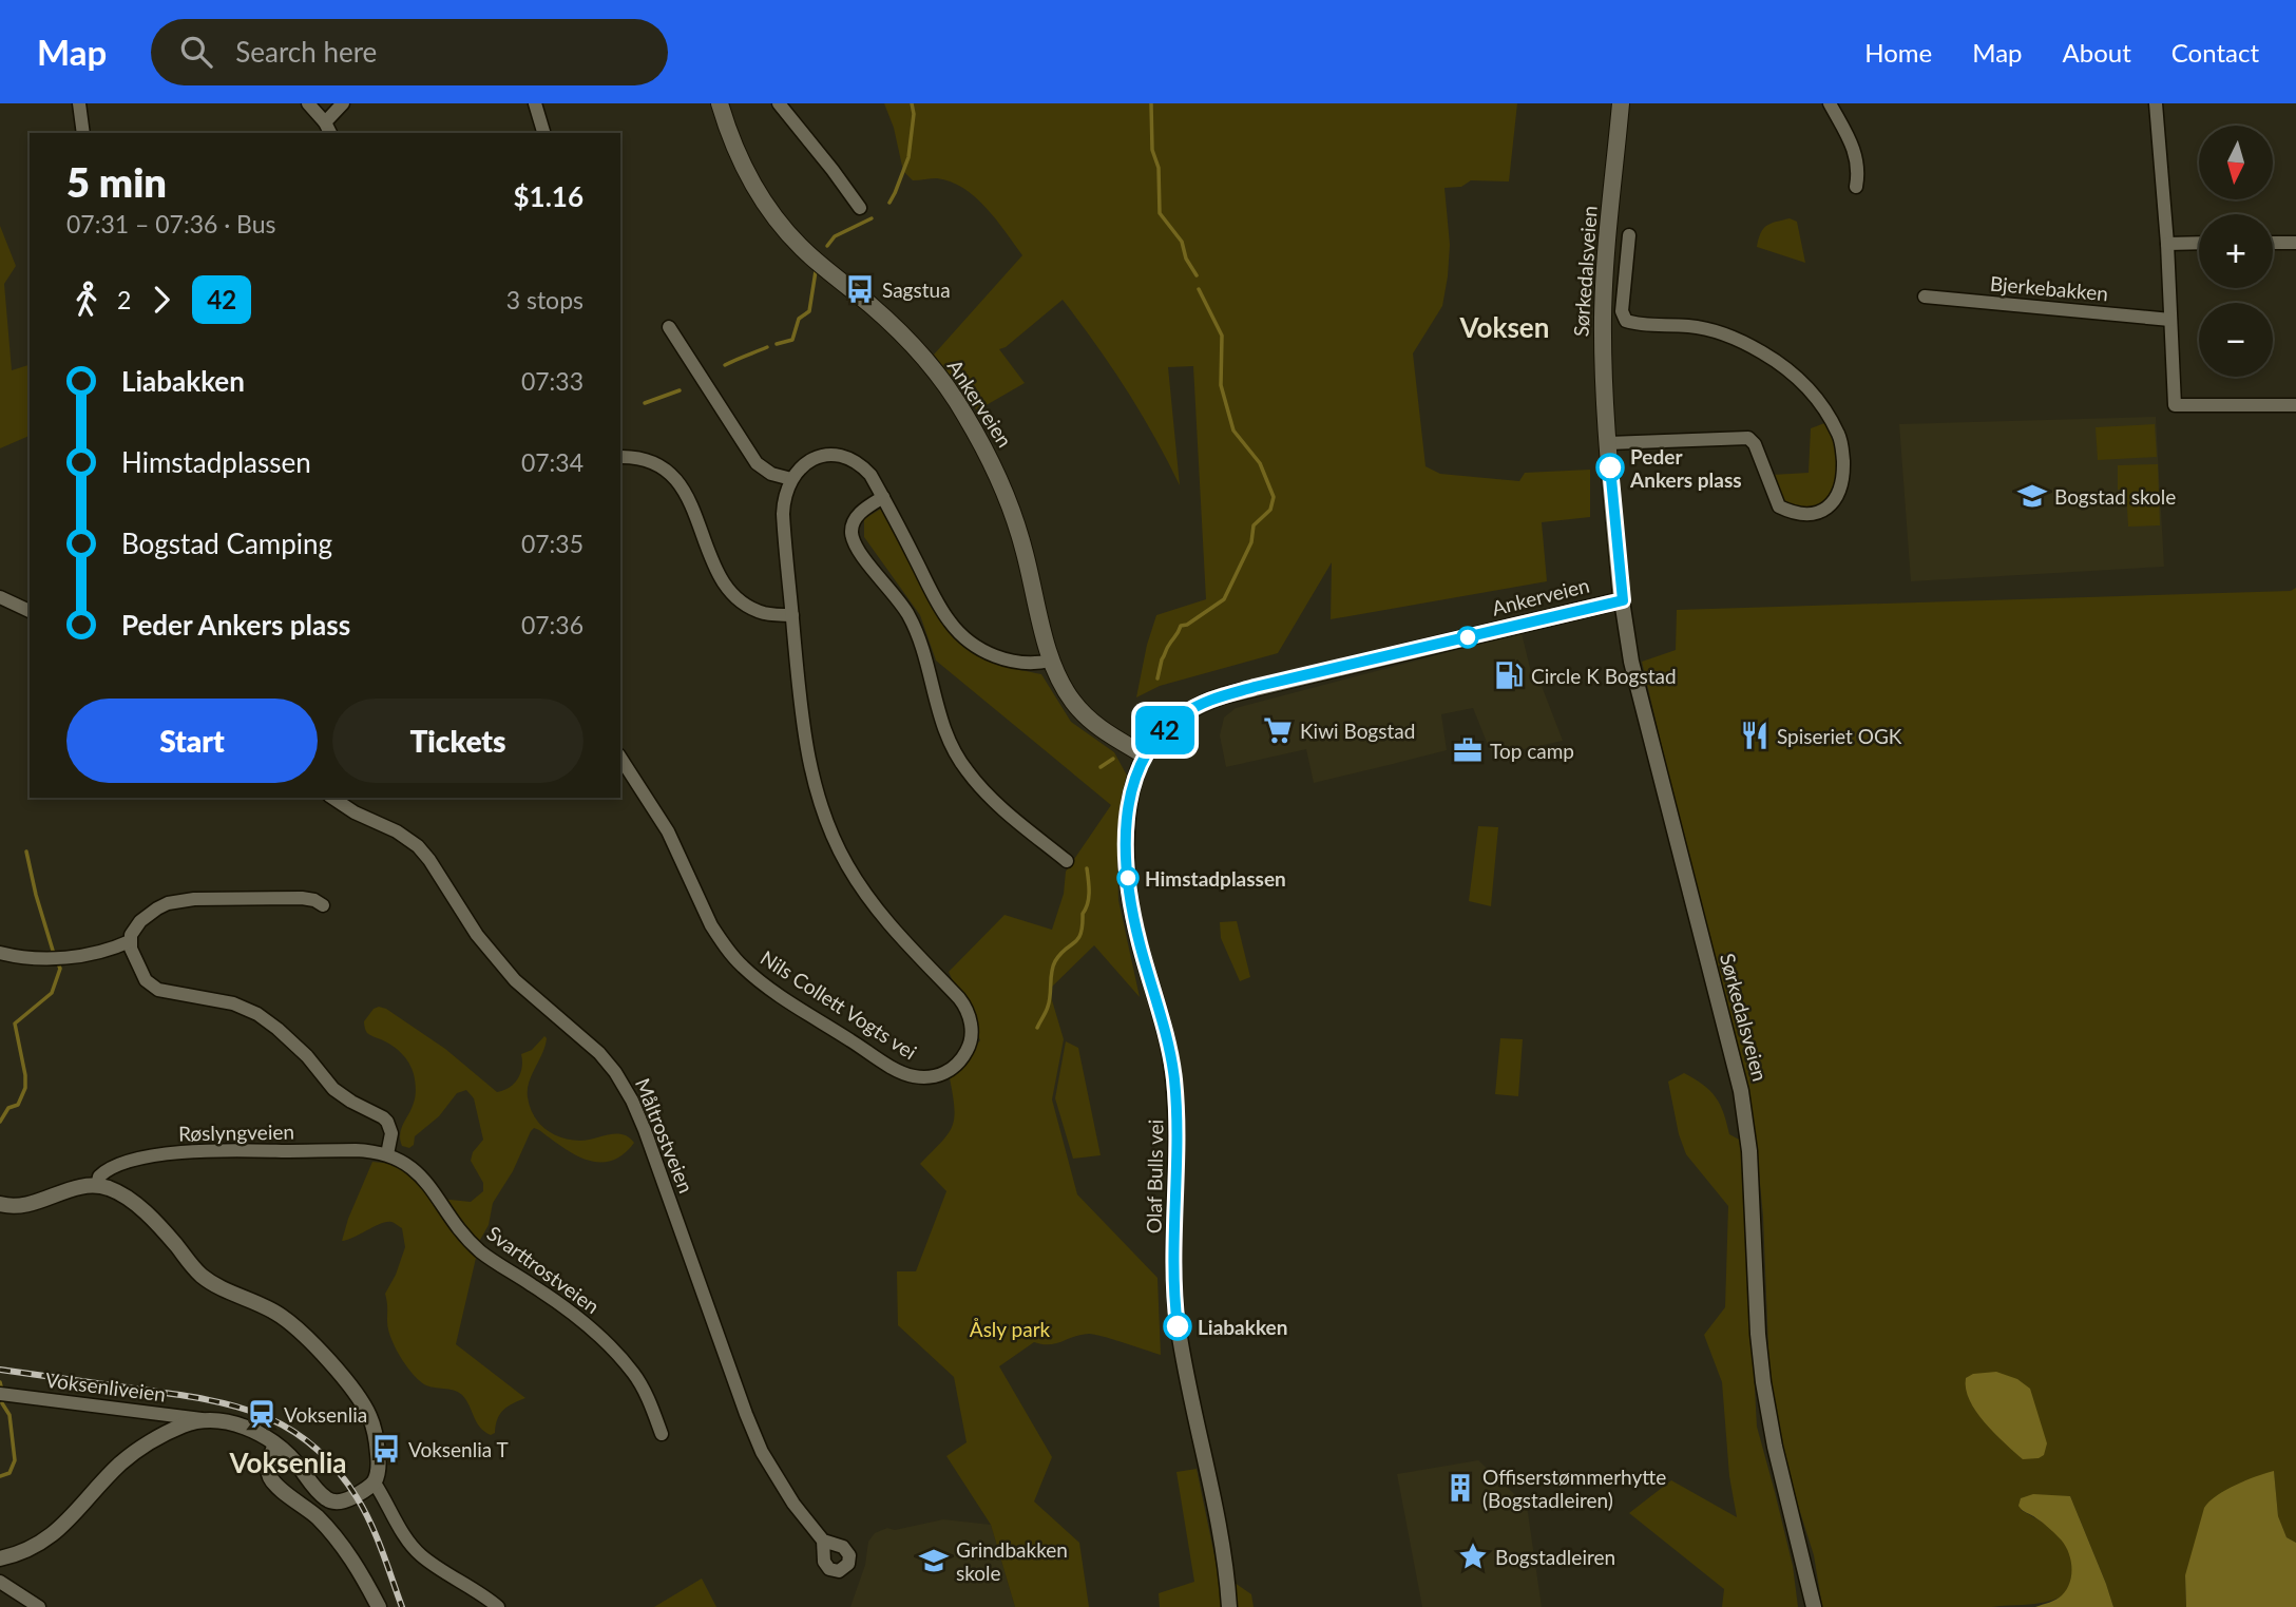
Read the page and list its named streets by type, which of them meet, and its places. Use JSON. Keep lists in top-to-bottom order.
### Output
{
  "streets": {
    "main road": ["Sørkedalsveien", "Ankerveien"],
    "street": [
      "Bjerkebakken",
      "Nils Collett Vogts vei",
      "Røslyngveien",
      "Måltrostveien",
      "Olaf Bulls vei",
      "Svarttrostveien",
      "Voksenliveien"
    ]
  },
  "crossings": [
    ["Sørkedalsveien", "Ankerveien"],
    ["Ankerveien", "Olaf Bulls vei"],
    ["Røslyngveien", "Svarttrostveien"]
  ],
  "districts": ["Voksen", "Voksenlia"],
  "parks": ["Åsly park"],
  "places": {
    "bus stop": ["Sagstua", "Voksenlia T"],
    "other": ["Peder Ankers plass", "Himstadplassen", "Liabakken"],
    "school or university": ["Bogstad skole", "Grindbakken skole"],
    "fuel station": ["Circle K Bogstad"],
    "supermarket": ["Kiwi Bogstad"],
    "restaurant": ["Spiseriet OGK"],
    "office": ["Top camp"],
    "station": ["Voksenlia"],
    "building": ["Offiserstømmerhytte (Bogstadleiren)"],
    "place": ["Bogstadleiren"]
  },
  "lines": ["bus line 42"],
  "north": "bottom",
  "page": {
    "header": "Map",
    "search": "Search here",
    "nav": [
      "Home",
      "Map",
      "About",
      "Contact"
    ],
    "on_map": "42",
    "map_buttons": ["+", "−"],
    "heading": ["5 min", "07:31 – 07:36 · Bus", "$1.16"],
    "legs": ["2", "42", "3 stops"],
    "list": [
      {
        "name": "Liabakken",
        "value": "07:33"
      },
      {
        "name": "Himstadplassen",
        "value": "07:34"
      },
      {
        "name": "Bogstad Camping",
        "value": "07:35"
      },
      {
        "name": "Peder Ankers plass",
        "value": "07:36"
      }
    ],
    "buttons": ["Start", "Tickets"]
  }
}
